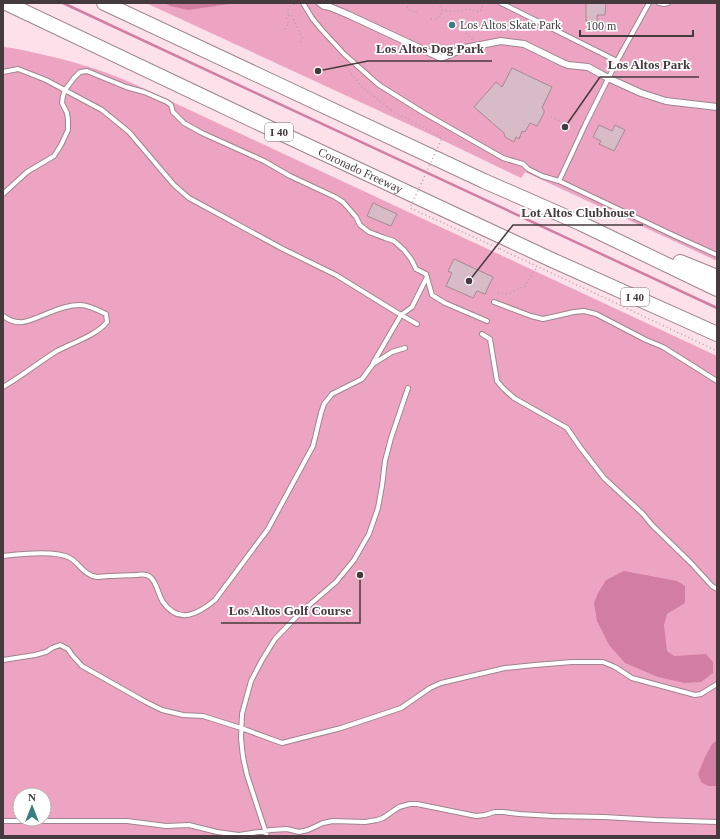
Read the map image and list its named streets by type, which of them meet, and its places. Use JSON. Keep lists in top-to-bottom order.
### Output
{
  "streets": {
    "highway": ["I 40", "Coronado Freeway"]
  },
  "places": [
    "Los Altos Skate Park",
    "Los Altos Dog Park",
    "Los Altos Park",
    "Lot Altos Clubhouse",
    "Los Altos Golf Course"
  ],
  "scale_bar": "100 m",
  "north": "top"
}
